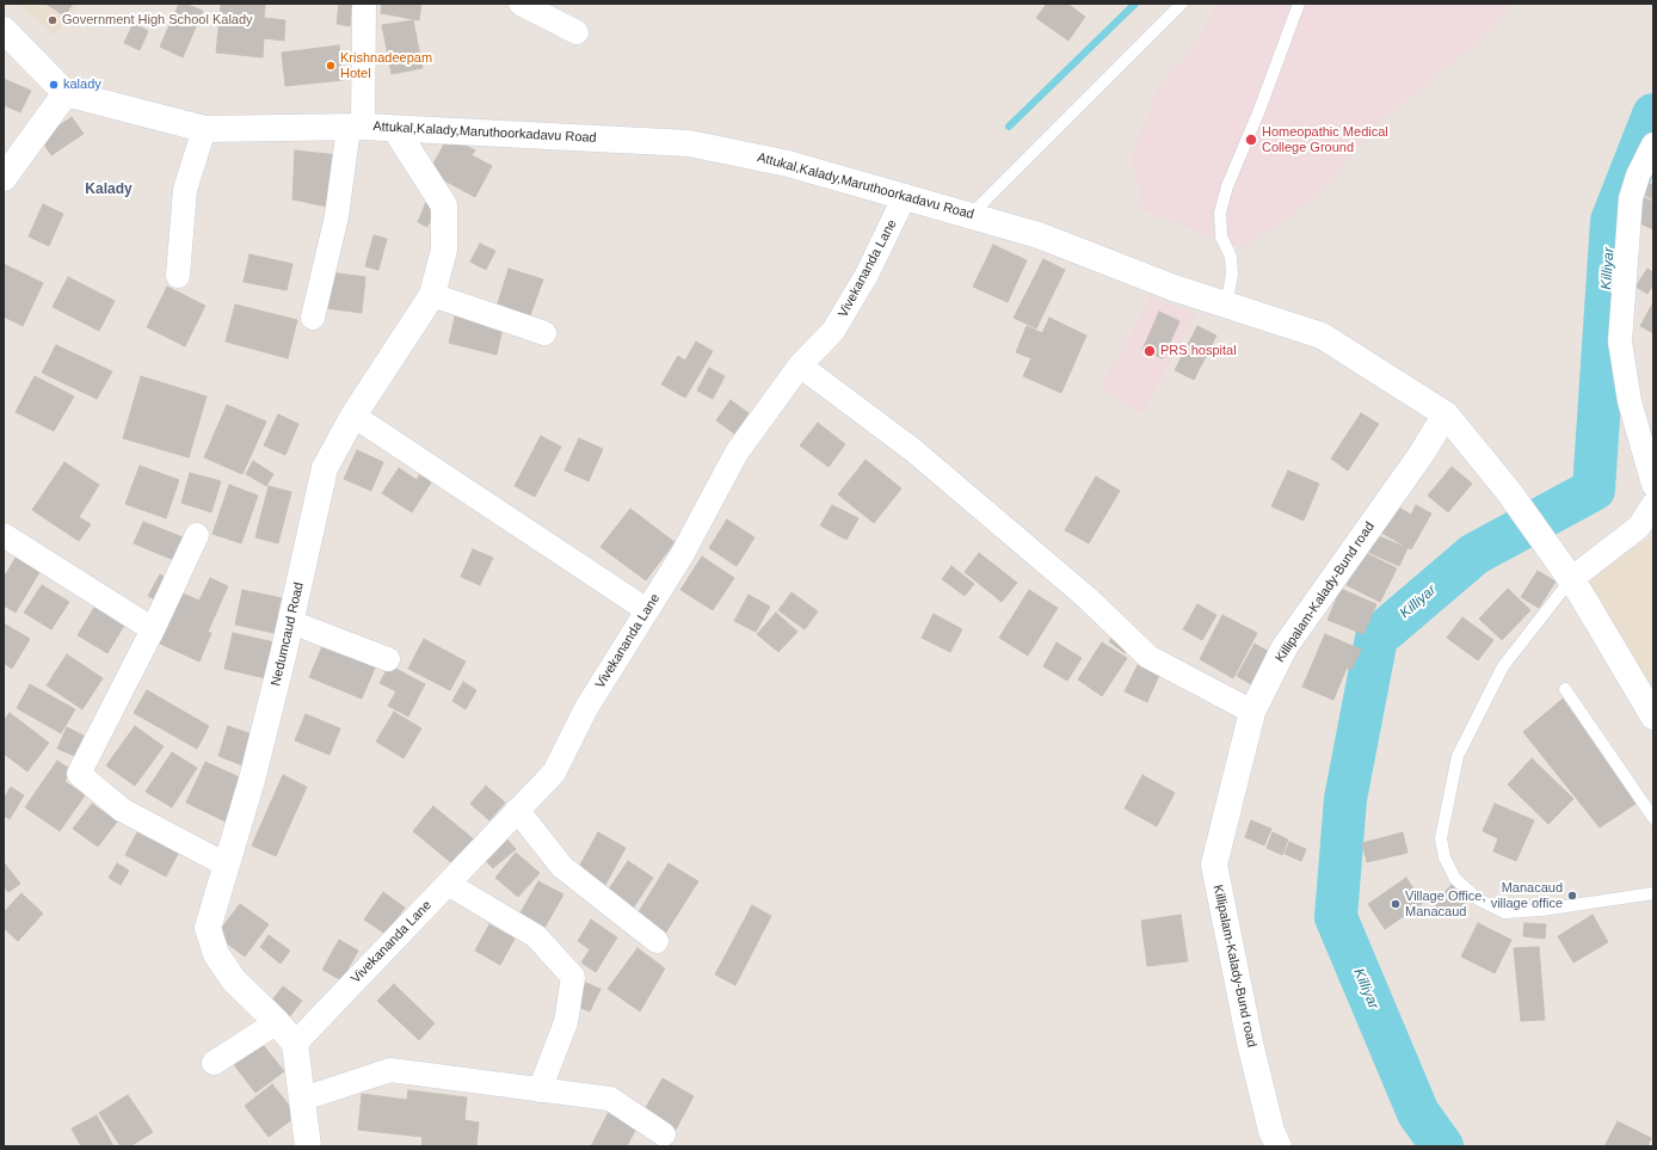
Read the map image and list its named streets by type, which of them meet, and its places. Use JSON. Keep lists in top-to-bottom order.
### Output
{
  "streets": {
    "street": [
      "Attukal,Kalady,Maruthoorkadavu Road",
      "Vivekananda Lane",
      "Killipalam-Kalady-Bund road",
      "Nedumcaud Road"
    ]
  },
  "crossings": [
    ["Attukal,Kalady,Maruthoorkadavu Road", "Vivekananda Lane"],
    ["Attukal,Kalady,Maruthoorkadavu Road", "Killipalam-Kalady-Bund road"],
    ["Attukal,Kalady,Maruthoorkadavu Road", "Nedumcaud Road"],
    ["Vivekananda Lane", "Nedumcaud Road"]
  ],
  "districts": ["Kalady"],
  "water": ["Killiyar"],
  "places": [
    "Government High School Kalady",
    "Krishnadeepam Hotel",
    "kalady",
    "Homeopathic Medical College Ground",
    "PRS hospital",
    "Manacaud village office",
    "Village Office, Manacaud"
  ]
}
